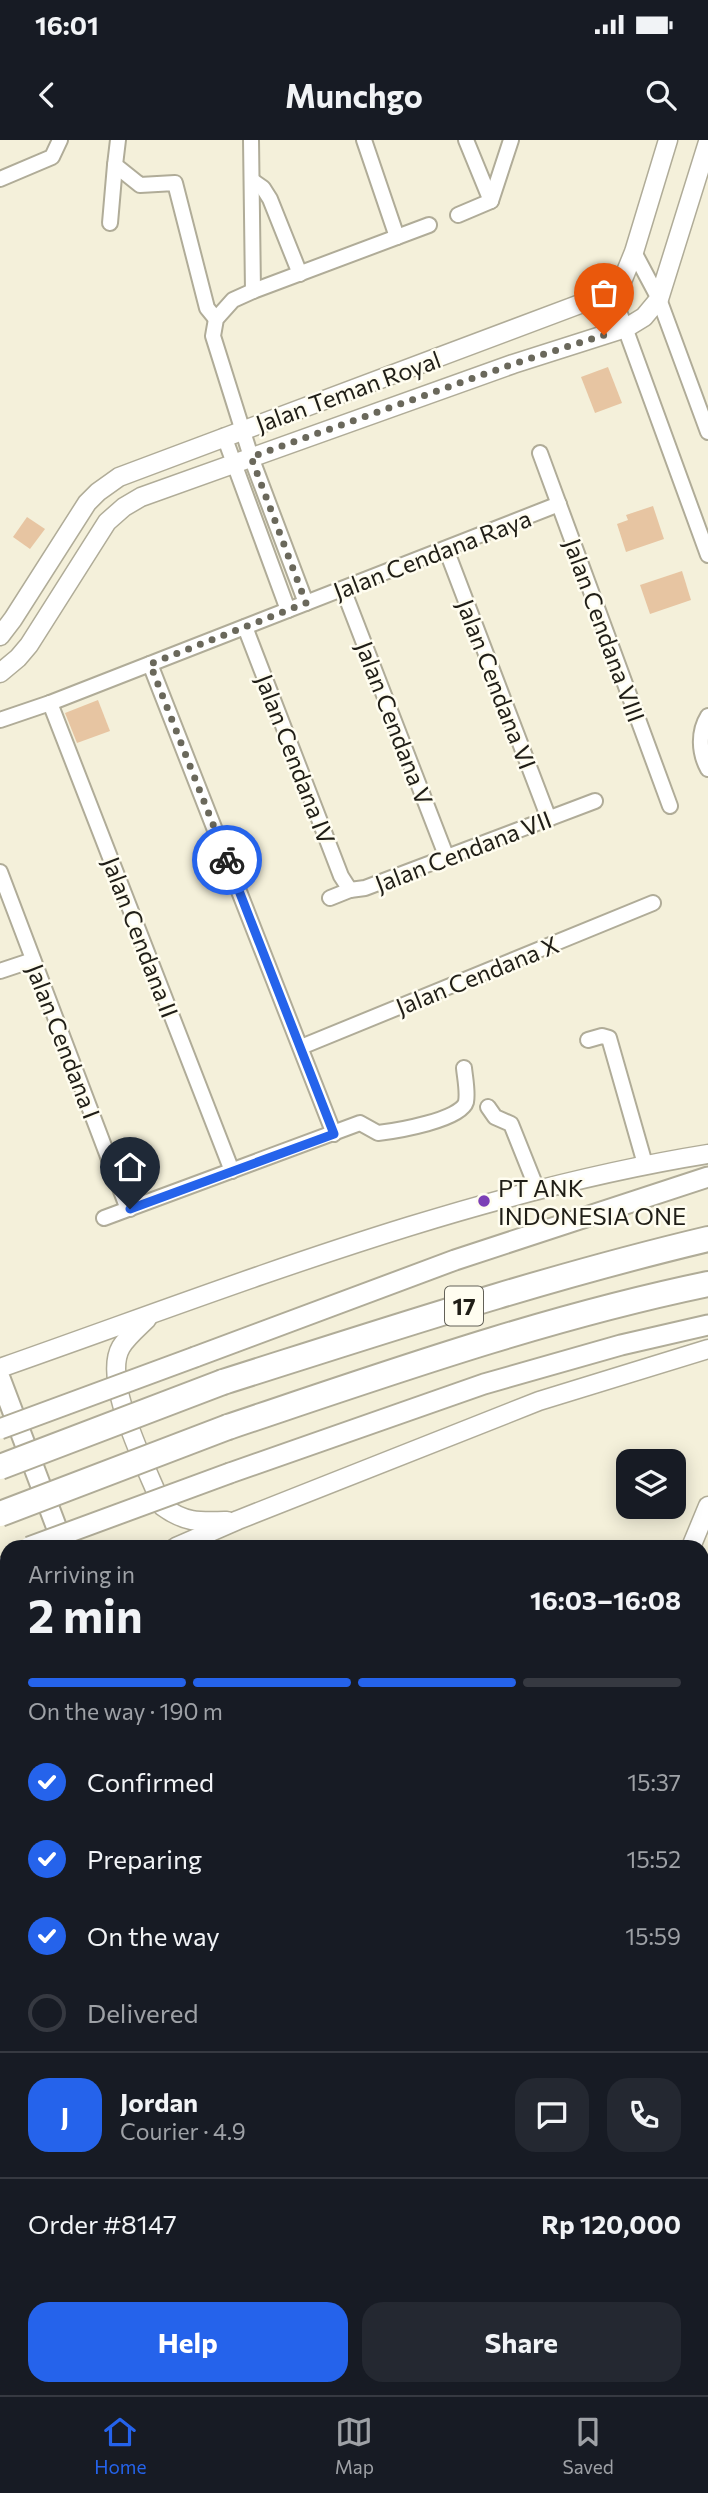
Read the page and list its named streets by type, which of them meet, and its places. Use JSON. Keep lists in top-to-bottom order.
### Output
{
  "streets": {
    "highway": ["17"],
    "street": [
      "Jalan Teman Royal",
      "Jalan Cendana Raya",
      "Jalan Cendana VIII",
      "Jalan Cendana VI",
      "Jalan Cendana V",
      "Jalan Cendana IV",
      "Jalan Cendana VII",
      "Jalan Cendana II",
      "Jalan Cendana X",
      "Jalan Cendana I"
    ]
  },
  "crossings": [
    ["Jalan Teman Royal", "Jalan Cendana Raya"],
    ["Jalan Cendana Raya", "Jalan Cendana VIII"],
    ["Jalan Cendana Raya", "Jalan Cendana VI"],
    ["Jalan Cendana Raya", "Jalan Cendana V"],
    ["Jalan Cendana Raya", "Jalan Cendana IV"],
    ["Jalan Cendana Raya", "Jalan Cendana II"],
    ["Jalan Cendana VI", "Jalan Cendana VII"],
    ["Jalan Cendana V", "Jalan Cendana VII"],
    ["Jalan Cendana IV", "Jalan Cendana VII"]
  ],
  "places": ["PT ANK INDONESIA ONE"],
  "page": {
    "status": "16:01",
    "header": "Munchgo",
    "heading": ["2 min", "Arriving in", "16:03–16:08"],
    "panel": [
      "Jordan",
      "Courier · 4.9",
      "Order #8147",
      "Rp 120,000"
    ],
    "bar": "On the way · 190 m",
    "list": [
      ["Confirmed", "15:37"],
      ["Preparing", "15:52"],
      ["On the way", "15:59"],
      "Delivered"
    ],
    "round": "J",
    "buttons": ["Help", "Share"],
    "tabs": ["Home", "Map", "Saved"]
  }
}
